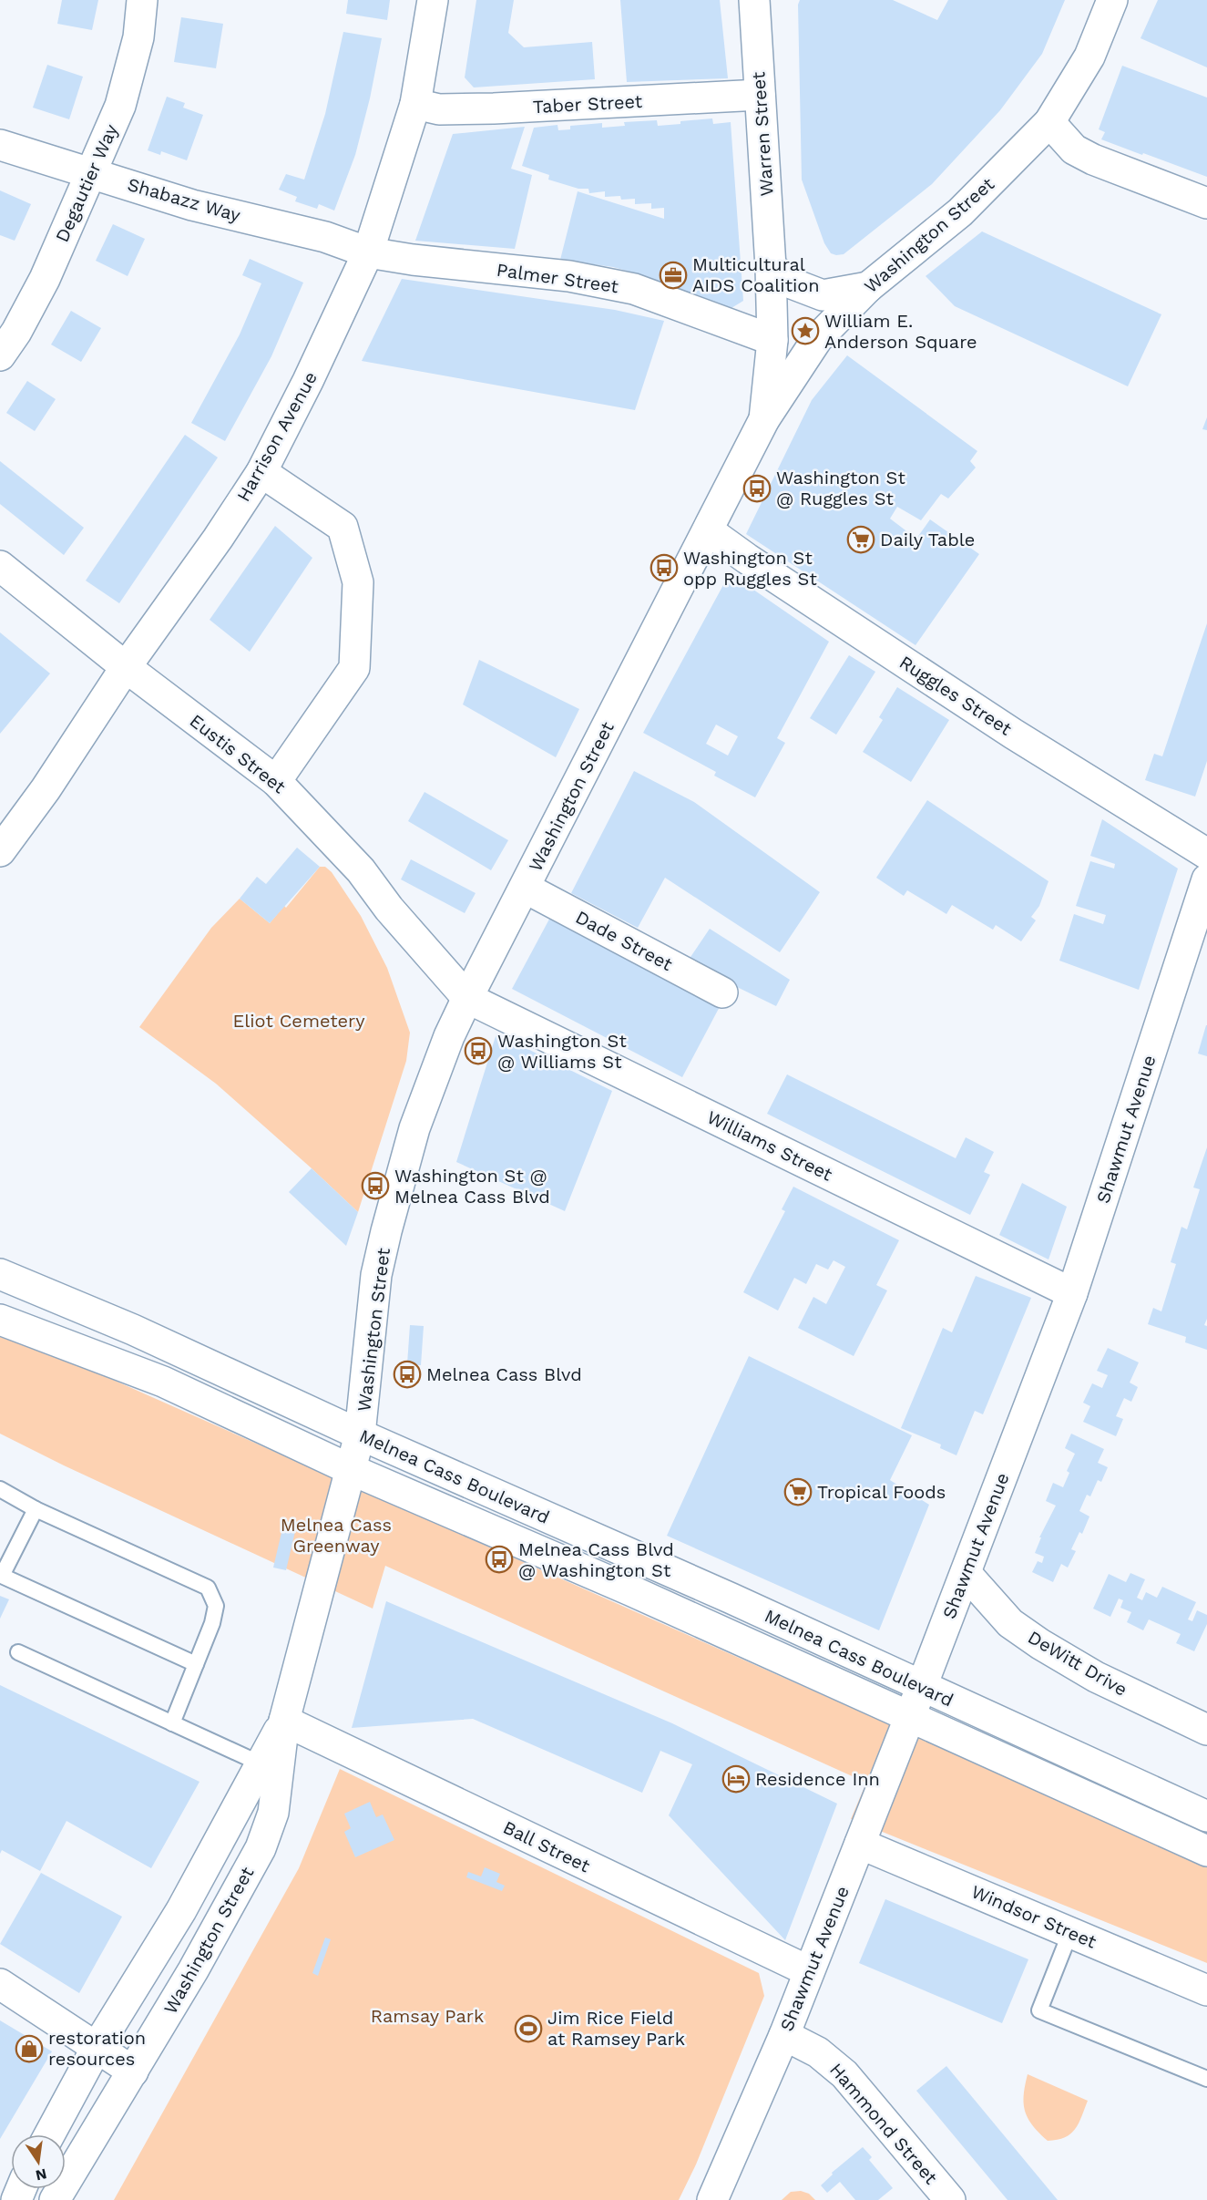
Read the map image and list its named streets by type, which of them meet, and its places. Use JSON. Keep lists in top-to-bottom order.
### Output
{
  "streets": {
    "main road": [
      "Taber Street",
      "Warren Street",
      "Degautier Way",
      "Shabazz Way",
      "Washington Street",
      "Palmer Street",
      "Harrison Avenue",
      "Ruggles Street",
      "Eustis Street",
      "Dade Street",
      "Shawmut Avenue",
      "Williams Street",
      "Melnea Cass Boulevard",
      "DeWitt Drive",
      "Ball Street",
      "Windsor Street",
      "Hammond Street"
    ]
  },
  "crossings": [
    ["Taber Street", "Warren Street"],
    ["Taber Street", "Harrison Avenue"],
    ["Warren Street", "Washington Street"],
    ["Warren Street", "Palmer Street"],
    ["Degautier Way", "Shabazz Way"],
    ["Shabazz Way", "Palmer Street"],
    ["Shabazz Way", "Harrison Avenue"],
    ["Washington Street", "Ruggles Street"],
    ["Washington Street", "Eustis Street"],
    ["Washington Street", "Dade Street"],
    ["Washington Street", "Williams Street"],
    ["Washington Street", "Melnea Cass Boulevard"],
    ["Washington Street", "Ball Street"],
    ["Palmer Street", "Harrison Avenue"],
    ["Harrison Avenue", "Eustis Street"],
    ["Eustis Street", "Williams Street"],
    ["Shawmut Avenue", "Williams Street"],
    ["Shawmut Avenue", "Melnea Cass Boulevard"],
    ["Shawmut Avenue", "DeWitt Drive"],
    ["Shawmut Avenue", "Ball Street"],
    ["Shawmut Avenue", "Windsor Street"],
    ["Shawmut Avenue", "Hammond Street"]
  ],
  "parks": ["Eliot Cemetery", "Melnea Cass Greenway", "Ramsay Park"],
  "places": {
    "office": ["Multicultural AIDS Coalition"],
    "place": ["William E. Anderson Square"],
    "bus stop": [
      "Washington St @ Ruggles St",
      "Washington St opp Ruggles St",
      "Washington St @ Williams St",
      "Washington St @ Melnea Cass Blvd",
      "Melnea Cass Blvd",
      "Melnea Cass Blvd @ Washington St"
    ],
    "supermarket": ["Daily Table", "Tropical Foods"],
    "hotel": ["Residence Inn"],
    "sports": ["Jim Rice Field at Ramsey Park"],
    "shop": ["restoration resources"]
  },
  "north": "bottom"
}
